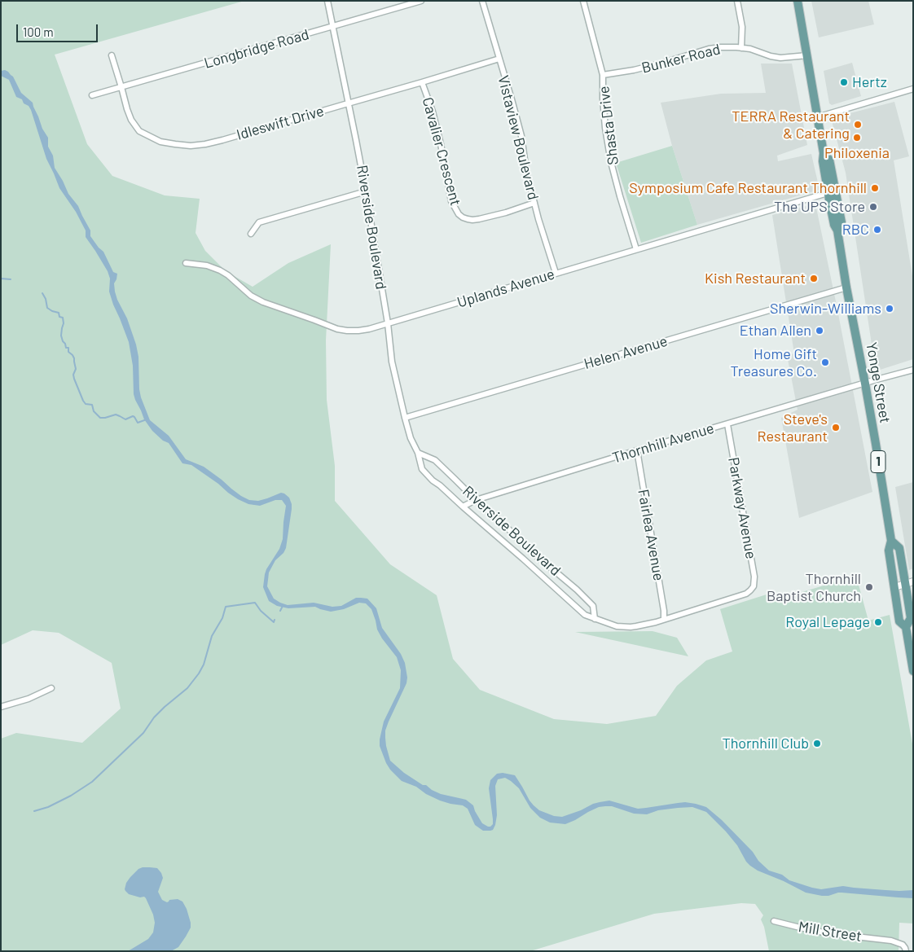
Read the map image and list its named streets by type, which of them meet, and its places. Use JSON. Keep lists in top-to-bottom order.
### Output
{
  "streets": {
    "main road": ["Yonge Street", "1"],
    "street": [
      "Longbridge Road",
      "Bunker Road",
      "Idleswift Drive",
      "Shasta Drive",
      "Vistaview Boulevard",
      "Cavalier Crescent",
      "Riverside Boulevard",
      "Uplands Avenue",
      "Helen Avenue",
      "Thornhill Avenue",
      "Parkway Avenue",
      "Fairlea Avenue",
      "Mill Street"
    ]
  },
  "crossings": [
    ["Longbridge Road", "Idleswift Drive"],
    ["Longbridge Road", "Riverside Boulevard"],
    ["Bunker Road", "Shasta Drive"],
    ["Bunker Road", "Yonge Street"],
    ["Idleswift Drive", "Vistaview Boulevard"],
    ["Idleswift Drive", "Cavalier Crescent"],
    ["Idleswift Drive", "Riverside Boulevard"],
    ["Shasta Drive", "Uplands Avenue"],
    ["Vistaview Boulevard", "Cavalier Crescent"],
    ["Vistaview Boulevard", "Uplands Avenue"],
    ["Riverside Boulevard", "Uplands Avenue"],
    ["Riverside Boulevard", "Helen Avenue"],
    ["Riverside Boulevard", "Thornhill Avenue"],
    ["Riverside Boulevard", "Parkway Avenue"],
    ["Riverside Boulevard", "Fairlea Avenue"],
    ["Uplands Avenue", "Yonge Street"],
    ["Helen Avenue", "Yonge Street"],
    ["Yonge Street", "Thornhill Avenue"],
    ["Thornhill Avenue", "Parkway Avenue"],
    ["Thornhill Avenue", "Fairlea Avenue"]
  ],
  "places": [
    "Hertz",
    "TERRA Restaurant & Catering",
    "Philoxenia",
    "Symposium Cafe Restaurant Thornhill",
    "The UPS Store",
    "RBC",
    "Kish Restaurant",
    "Sherwin-Williams",
    "Ethan Allen",
    "Home Gift Treasures Co.",
    "Steve's Restaurant",
    "Thornhill Baptist Church",
    "Royal Lepage",
    "Thornhill Club"
  ],
  "scale_bar": "100 m"
}
